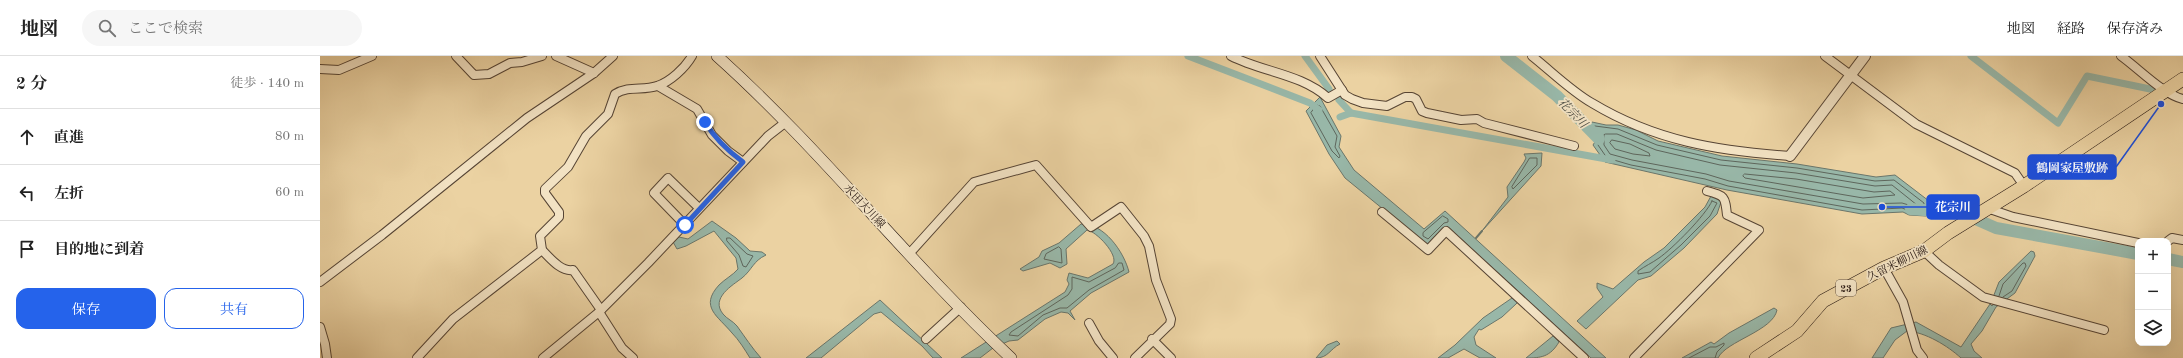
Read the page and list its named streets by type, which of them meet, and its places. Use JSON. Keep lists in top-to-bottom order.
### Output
{
  "streets": {
    "main road": ["水田大川線", "久留米柳川線", "23"]
  },
  "water": ["花宗川"],
  "places": ["鶴岡家屋敷跡", "花宗川"],
  "page": {
    "header": "地図",
    "search": "ここで検索",
    "nav": ["地図", "経路", "保存済み"],
    "heading": ["2 分", "徒歩 · 140 m"],
    "list": [
      ["直進", "80 m"],
      ["左折", "60 m"],
      "目的地に到着"
    ],
    "map_buttons": ["+", "−"],
    "buttons": ["保存", "共有"]
  }
}
